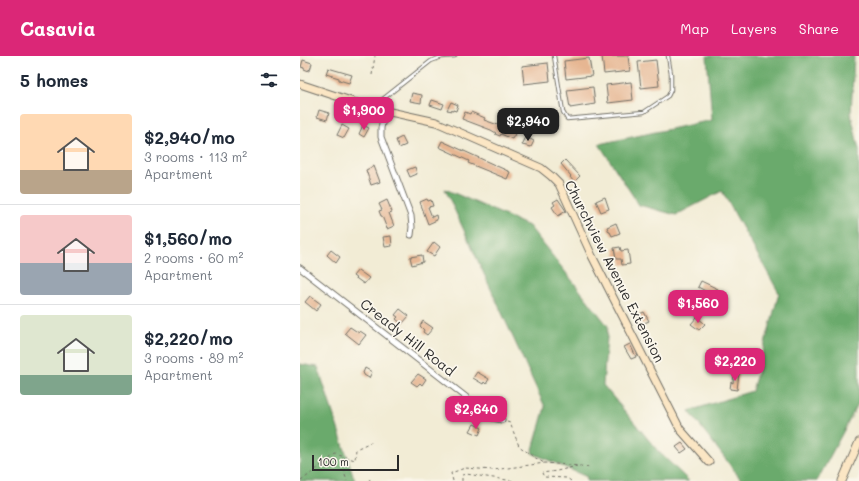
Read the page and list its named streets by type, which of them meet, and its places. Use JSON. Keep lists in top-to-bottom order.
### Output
{
  "streets": {
    "street": ["Churchview Avenue Extension", "Cready Hill Road"]
  },
  "scale_bar": "100 m",
  "page": {
    "header": "Casavia",
    "nav": ["Map", "Layers", "Share"],
    "heading": "5 homes",
    "price": [
      "$1,900",
      "$2,940",
      "$1,560",
      "$2,220",
      "$2,640"
    ],
    "list": [
      {
        "name": "$2,940/mo",
        "note": "3 rooms · 113 m² · Apartment"
      },
      {
        "name": "$1,560/mo",
        "note": "2 rooms · 60 m² · Apartment"
      },
      {
        "name": "$2,220/mo",
        "note": "3 rooms · 89 m² · Apartment"
      }
    ],
    "scale": "100 m"
  }
}
